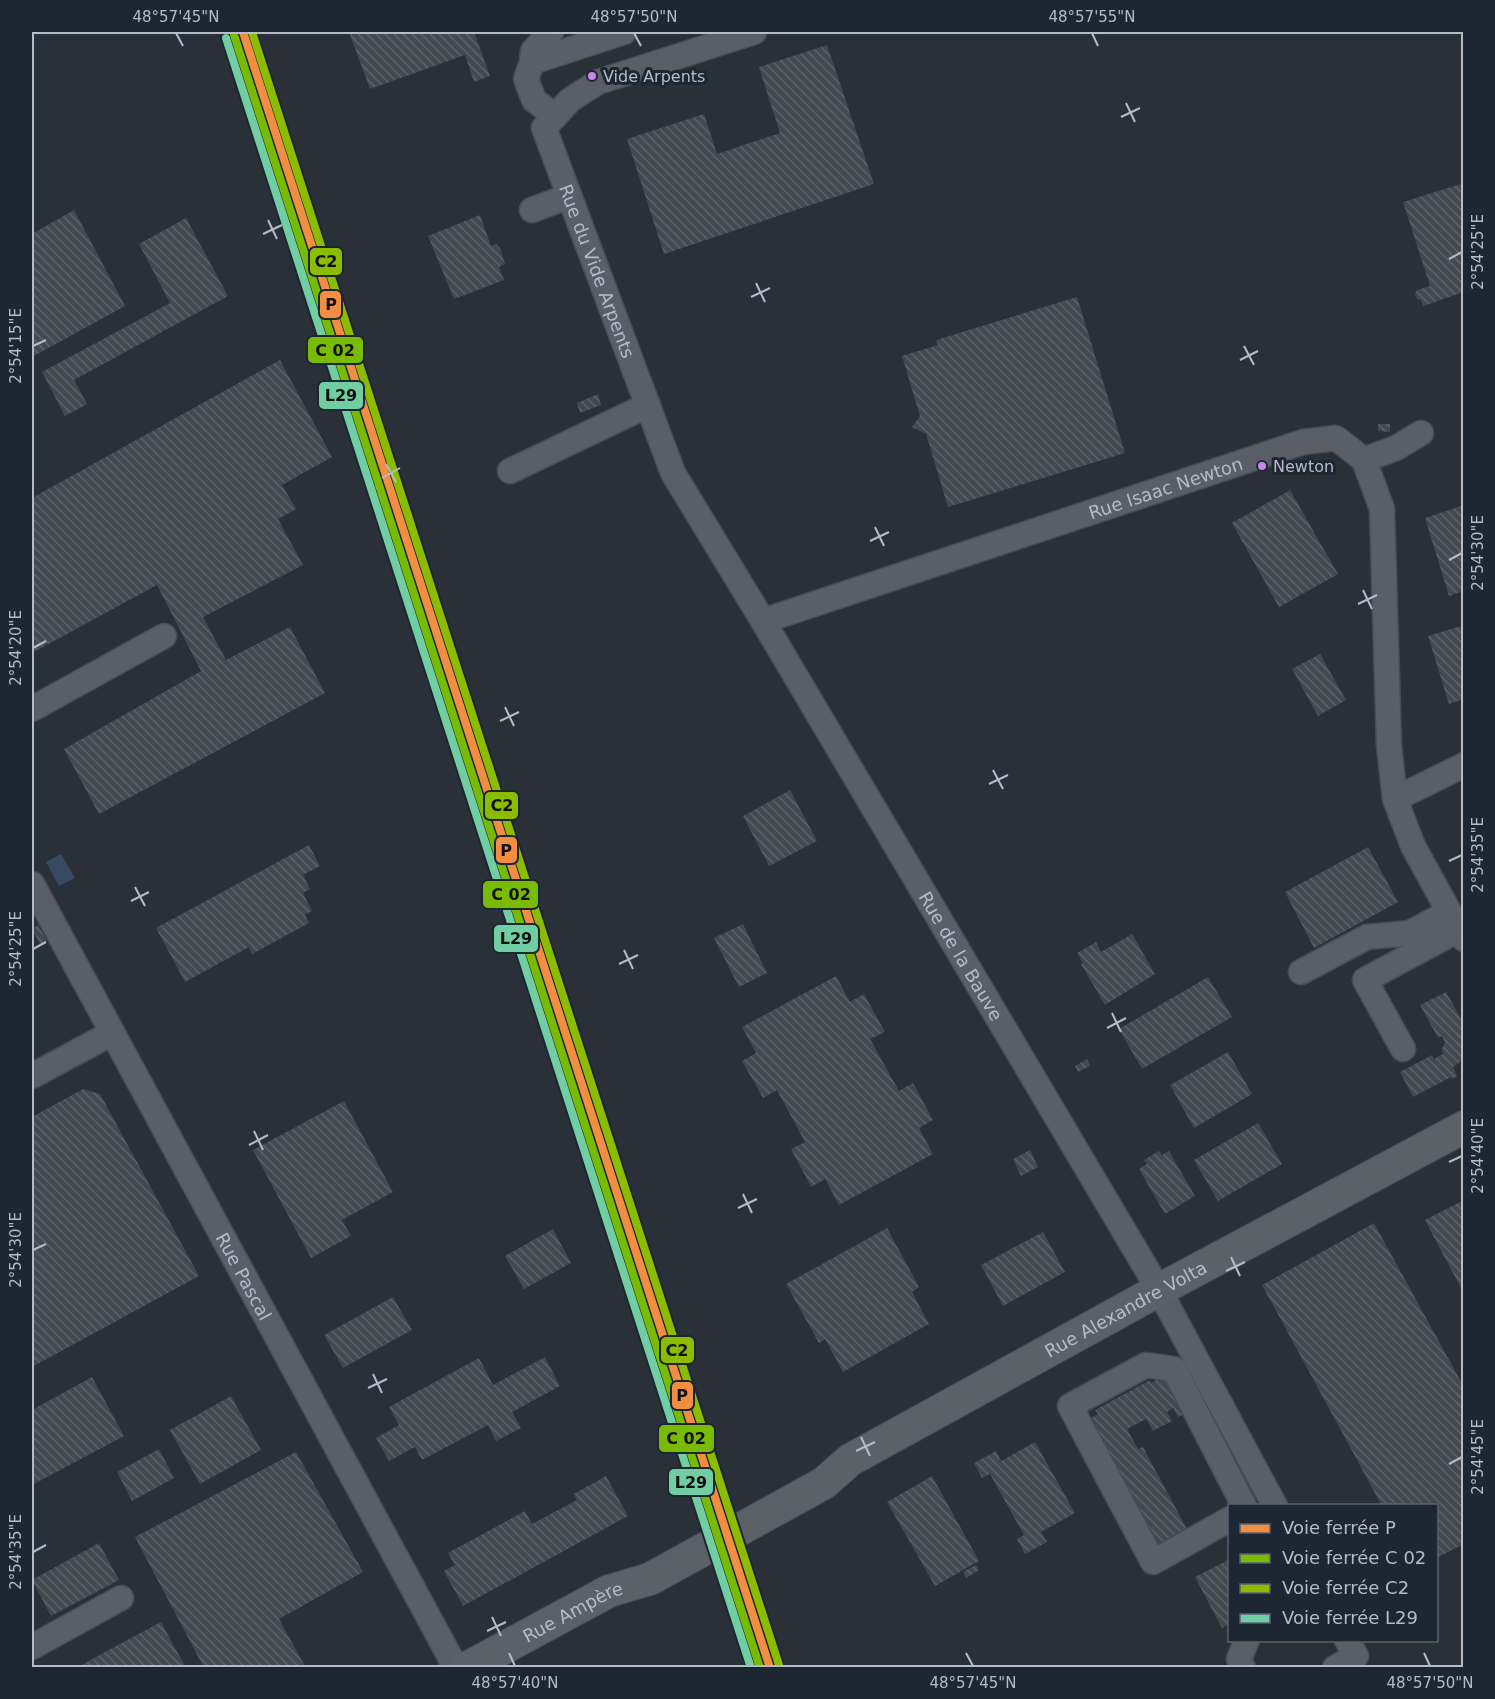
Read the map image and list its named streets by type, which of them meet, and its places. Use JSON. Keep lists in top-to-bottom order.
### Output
{
  "streets": {
    "main road": ["Rue Alexandre Volta", "Rue Ampère"],
    "street": [
      "Rue du Vide Arpents",
      "Rue Isaac Newton",
      "Rue de la Bauve",
      "Rue Pascal"
    ]
  },
  "crossings": [
    ["Rue du Vide Arpents", "Rue Isaac Newton"],
    ["Rue du Vide Arpents", "Rue de la Bauve"],
    ["Rue Isaac Newton", "Rue de la Bauve"],
    ["Rue de la Bauve", "Rue Alexandre Volta"],
    ["Rue Alexandre Volta", "Rue Ampère"]
  ],
  "places": ["Vide Arpents", "Newton"],
  "lines": ["rail line P", "rail line C2", "rail line L29"],
  "legend": [
    "Voie ferrée P",
    "Voie ferrée C 02",
    "Voie ferrée C2",
    "Voie ferrée L29"
  ],
  "coordinates": [
    "48°57'45\"N",
    "48°57'50\"N",
    "48°57'55\"N",
    "2°54'25\"E",
    "2°54'15\"E",
    "2°54'30\"E",
    "2°54'20\"E",
    "2°54'35\"E",
    "2°54'40\"E",
    "2°54'45\"E",
    "48°57'40\"N"
  ]
}
